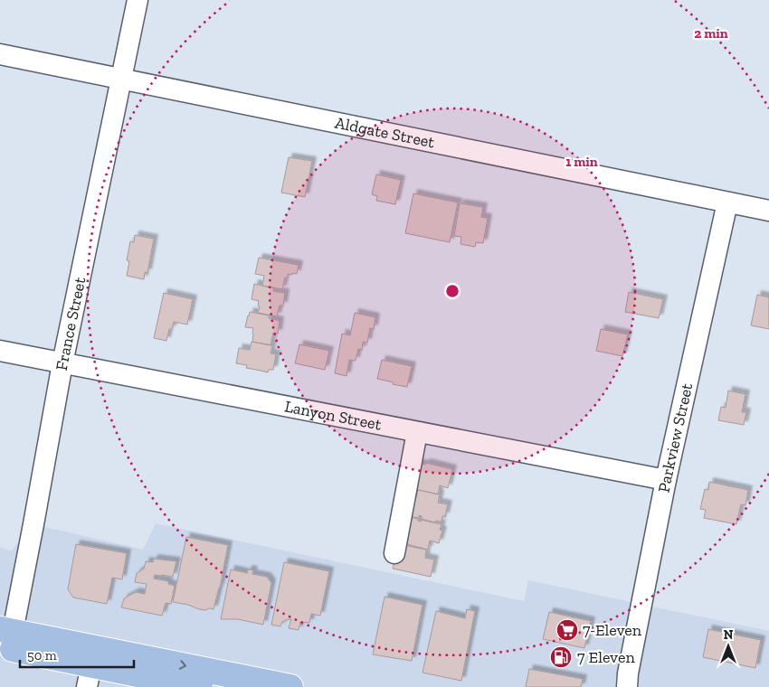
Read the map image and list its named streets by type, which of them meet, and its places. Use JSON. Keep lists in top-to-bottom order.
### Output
{
  "streets": {
    "street": [
      "Aldgate Street",
      "France Street",
      "Lanyon Street",
      "Parkview Street"
    ]
  },
  "crossings": [
    ["Aldgate Street", "France Street"],
    ["Aldgate Street", "Parkview Street"],
    ["France Street", "Lanyon Street"],
    ["Lanyon Street", "Parkview Street"]
  ],
  "places": {
    "supermarket": ["7-Eleven"],
    "fuel station": ["7 Eleven"]
  },
  "scale_bar": "50 m",
  "north": "top",
  "rings": ["2 min", "1 min"]
}
